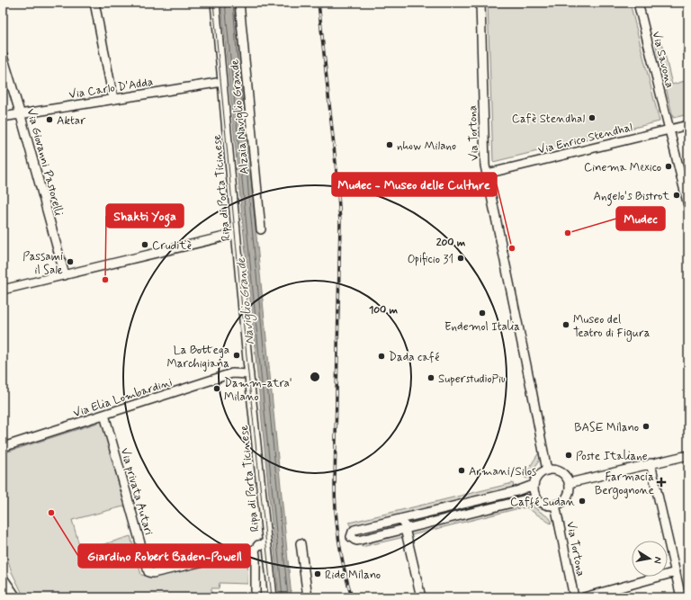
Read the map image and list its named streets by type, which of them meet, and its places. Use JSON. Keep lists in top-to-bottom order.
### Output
{
  "streets": {
    "street": [
      "Via Savona",
      "Via Carlo D'Adda",
      "Alzaia Naviglio Grande",
      "Via Tortona",
      "Via Enrico Stendhal",
      "Via Giovanni Pastorelli",
      "Ripa di Porta Ticinese",
      "Via Elia Lombardini",
      "Via privata Autari"
    ]
  },
  "crossings": [
    ["Via Savona", "Via Enrico Stendhal"],
    ["Via Carlo D'Adda", "Via Giovanni Pastorelli"],
    ["Via Carlo D'Adda", "Ripa di Porta Ticinese"],
    ["Via Tortona", "Via Enrico Stendhal"],
    ["Ripa di Porta Ticinese", "Via Elia Lombardini"],
    ["Ripa di Porta Ticinese", "Via privata Autari"],
    ["Via Elia Lombardini", "Via privata Autari"]
  ],
  "water": ["Naviglio Grande"],
  "places": {
    "other": [
      "Cafè Stendhal",
      "Aktar",
      "nhow Milano",
      "Cinema Mexico",
      "Angelo's Bistrot",
      "Mudec",
      "Cruditè",
      "Mudec - Museo delle Culture",
      "Opificio 31",
      "Passami il Sale",
      "Shakti Yoga",
      "Endemol Italia",
      "Museo del Teatro di Figura",
      "La Bottega Marchigiana",
      "Dada café",
      "SuperstudioPiu",
      "Damm-atra' Milano",
      "BASE Milano",
      "Poste Italiane",
      "Armani/Silos",
      "Caffé Sudan",
      "Giardino Robert Baden-Powell",
      "Ride Milano"
    ],
    "health": ["Farmacia Bergognone"]
  },
  "north": "right",
  "rings": ["200 m", "100 m"]
}
